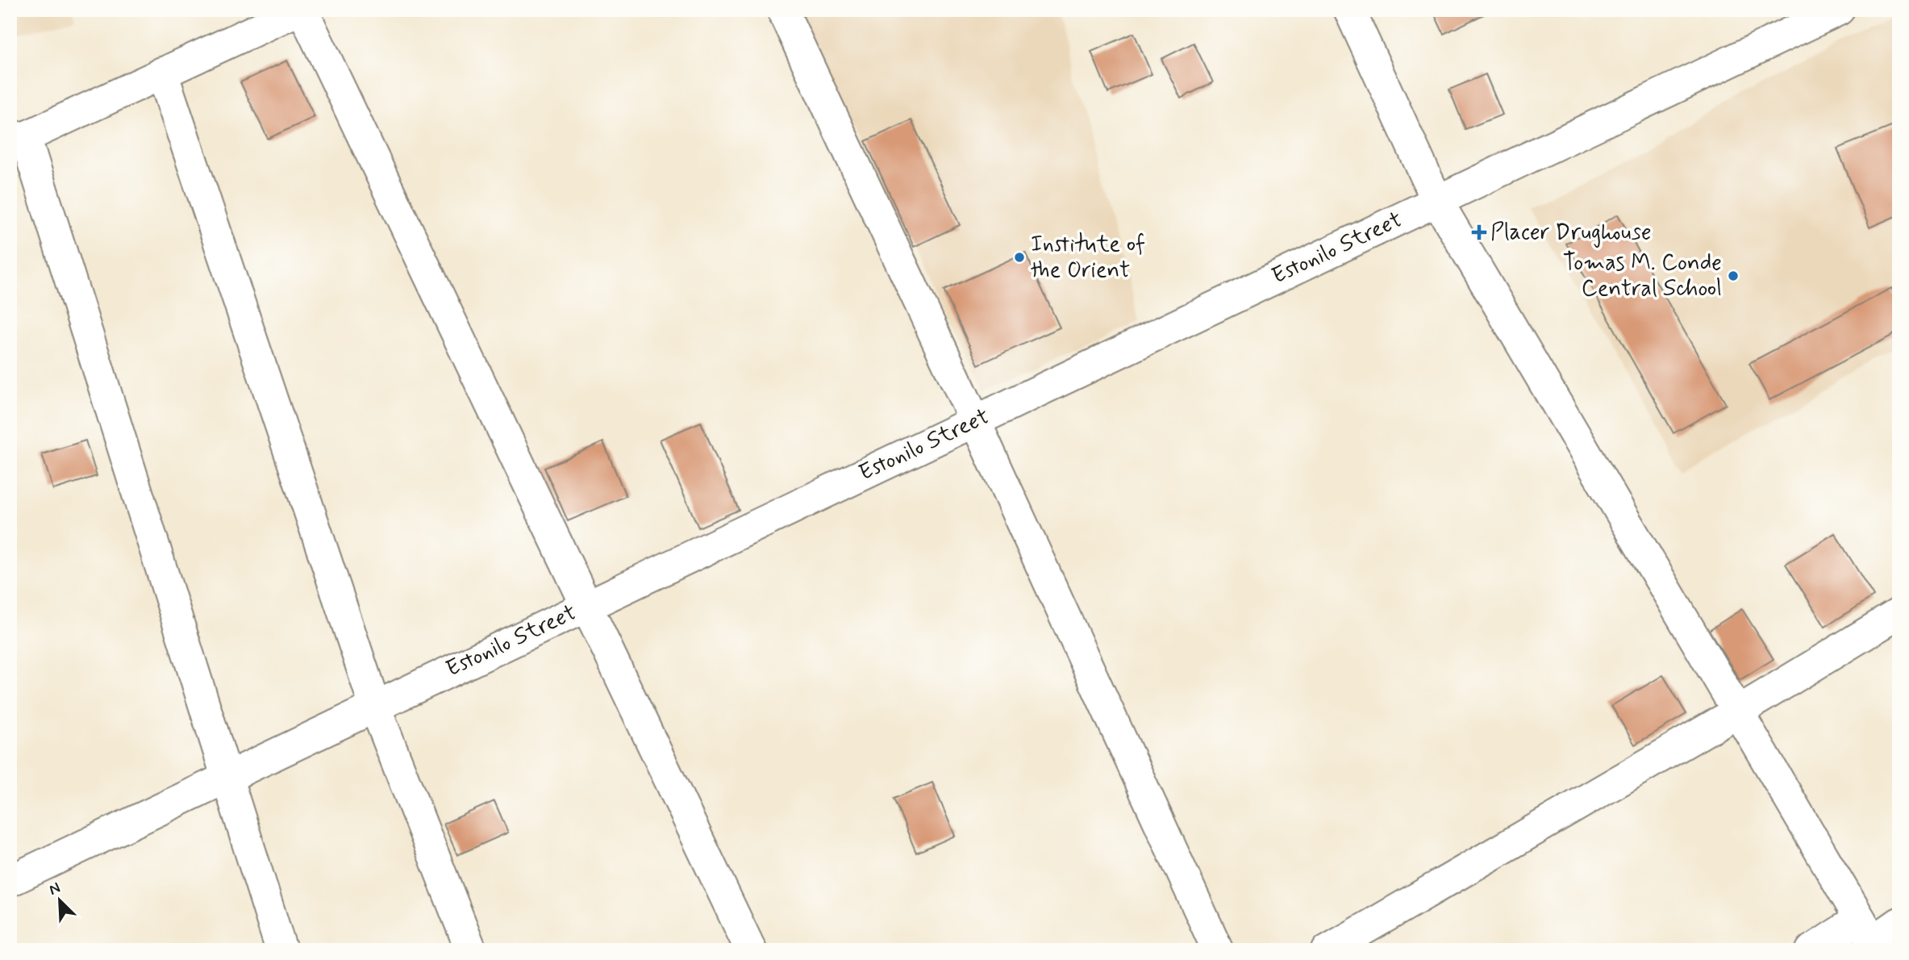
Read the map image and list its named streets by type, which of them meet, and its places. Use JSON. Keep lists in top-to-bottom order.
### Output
{
  "streets": {
    "street": ["Estonilo Street"]
  },
  "places": {
    "health": ["Placer Drughouse"],
    "other": ["Institute of the Orient", "Tomas M. Conde Central School"]
  },
  "north": "top left"
}
